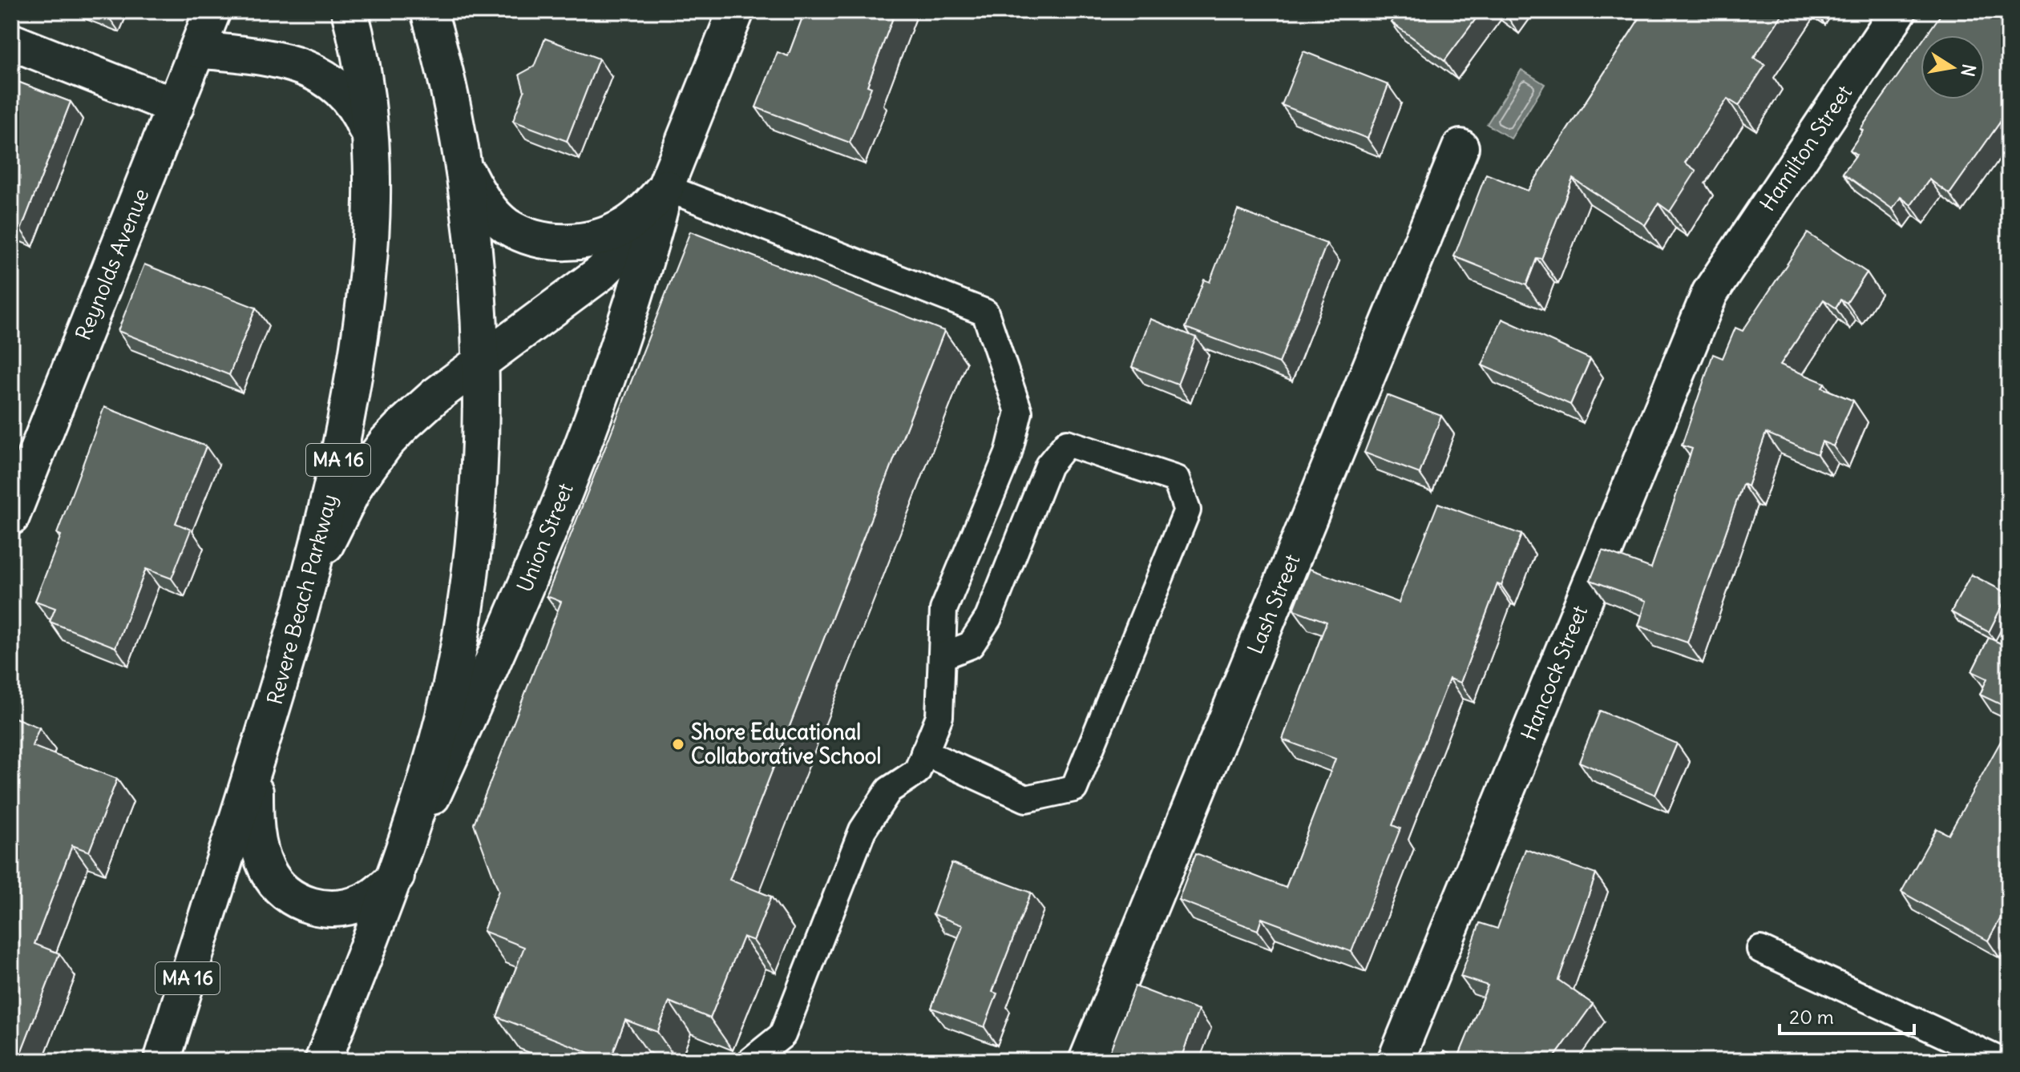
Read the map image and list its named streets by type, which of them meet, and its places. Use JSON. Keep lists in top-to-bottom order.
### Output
{
  "streets": {
    "main road": [
      "Hamilton Street",
      "Reynolds Avenue",
      "MA 16",
      "Union Street",
      "Revere Beach Parkway",
      "Lash Street",
      "Hancock Street"
    ]
  },
  "crossings": [
    ["Hamilton Street", "Hancock Street"],
    ["Union Street", "Revere Beach Parkway"]
  ],
  "places": ["Shore Educational Collaborative School"],
  "scale_bar": "20 m",
  "north": "right"
}
